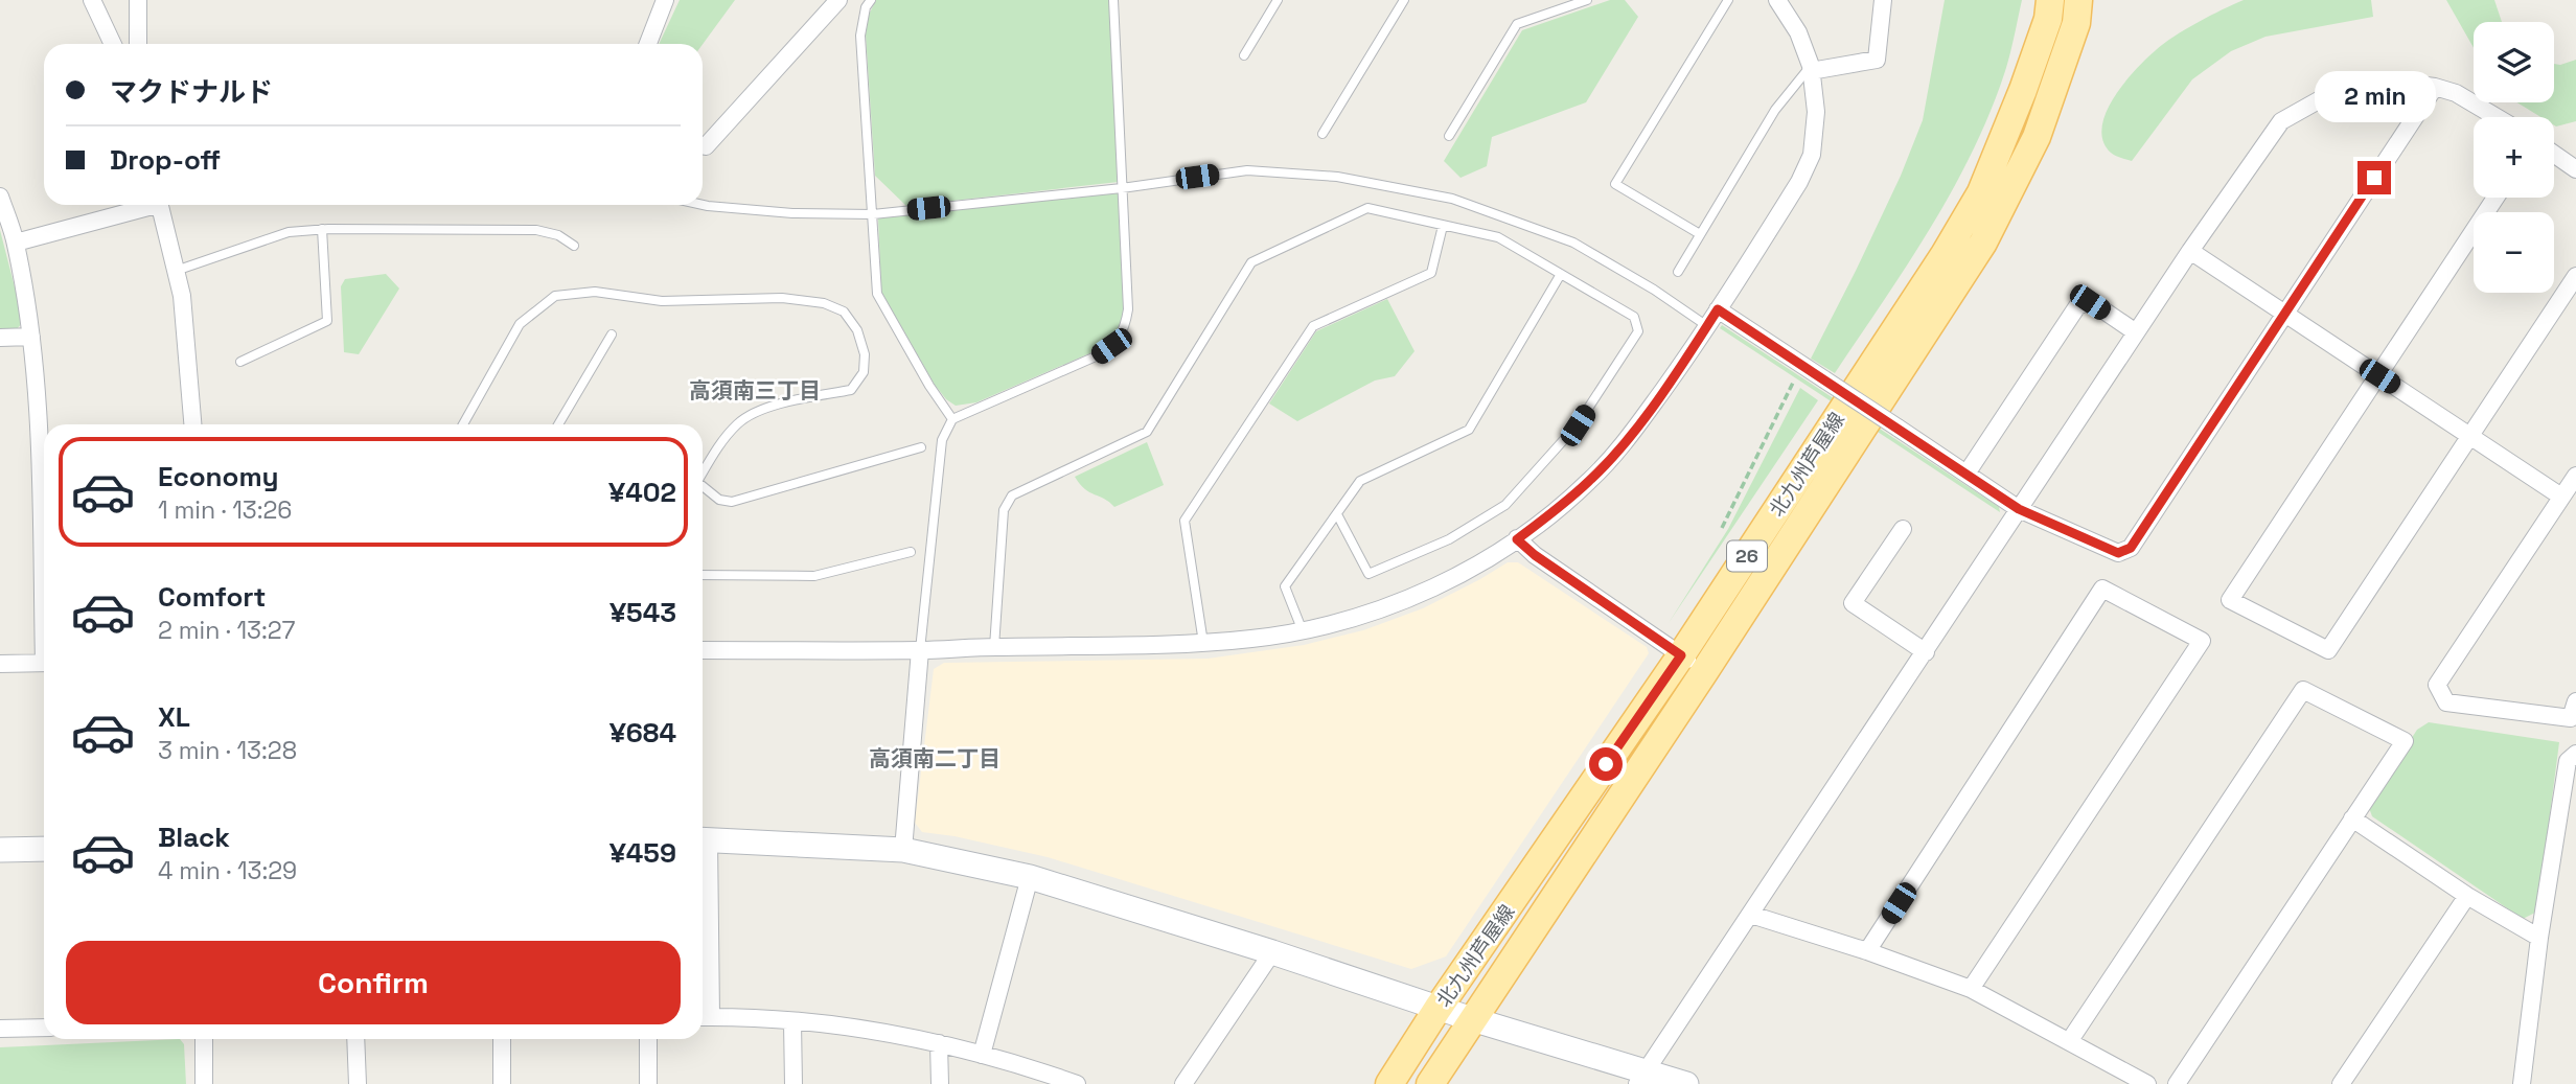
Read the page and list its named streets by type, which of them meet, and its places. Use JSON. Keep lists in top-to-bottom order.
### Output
{
  "streets": {
    "main road": ["北九州芦屋線", "26"]
  },
  "districts": ["高須南三丁目", "高須南二丁目"],
  "page": {
    "map_buttons": ["+", "−"],
    "banner": ["マクドナルド", "Drop-off"],
    "bubble": "2 min",
    "list": [
      {
        "name": "Economy",
        "note": "1 min · 13:26",
        "value": "¥402"
      },
      {
        "name": "Comfort",
        "note": "2 min · 13:27",
        "value": "¥543"
      },
      {
        "name": "XL",
        "note": "3 min · 13:28",
        "value": "¥684"
      },
      {
        "name": "Black",
        "note": "4 min · 13:29",
        "value": "¥459"
      }
    ],
    "buttons": "Confirm"
  }
}
